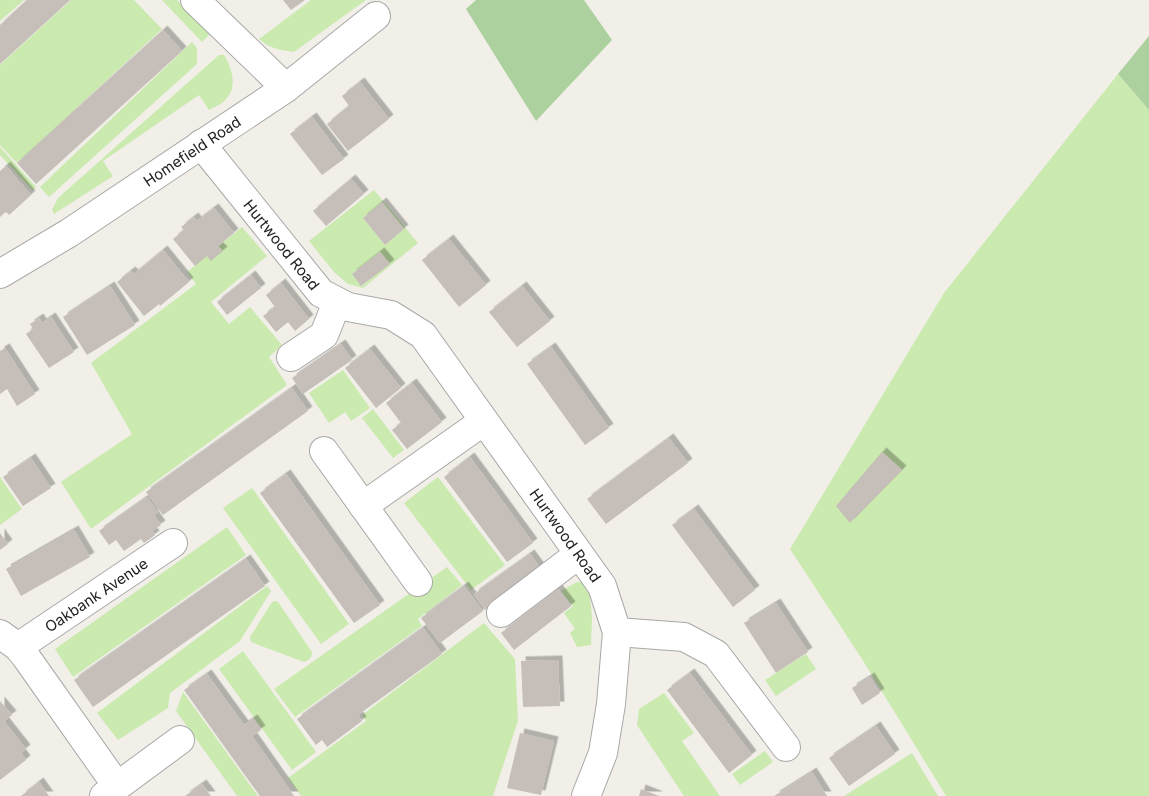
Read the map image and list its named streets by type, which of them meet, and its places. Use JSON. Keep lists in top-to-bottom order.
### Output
{
  "streets": {
    "street": ["Homefield Road", "Hurtwood Road", "Oakbank Avenue"]
  },
  "crossings": [
    ["Homefield Road", "Hurtwood Road"]
  ]
}
